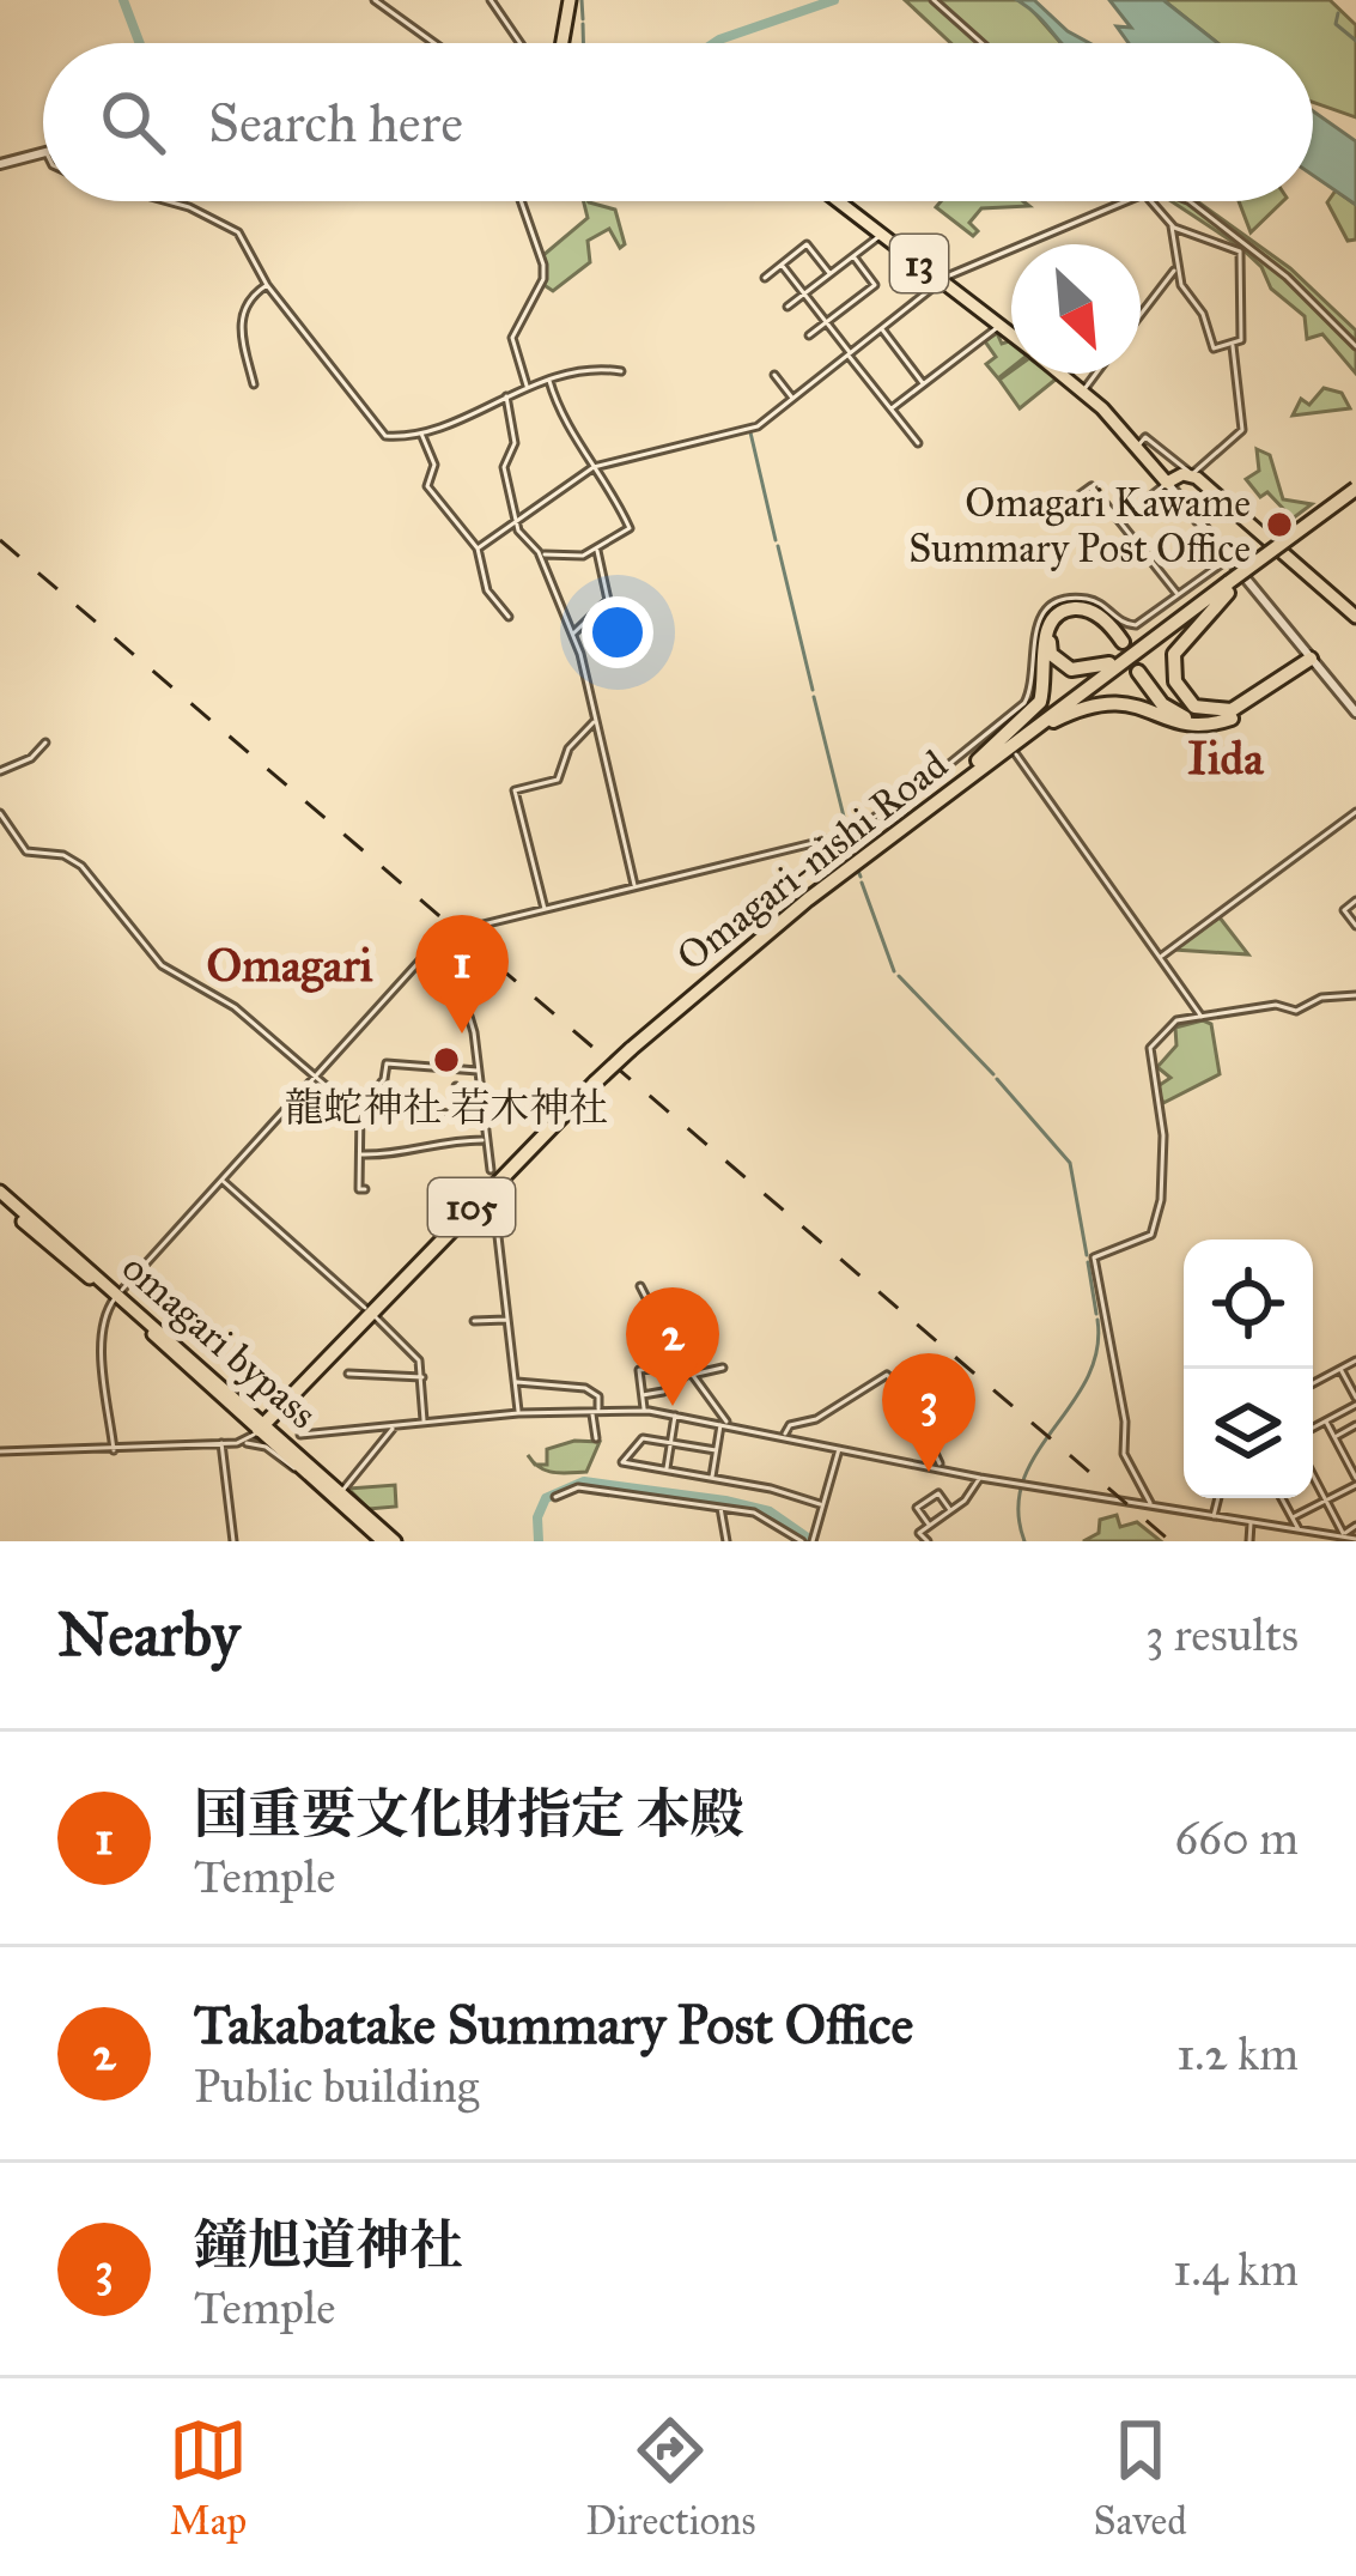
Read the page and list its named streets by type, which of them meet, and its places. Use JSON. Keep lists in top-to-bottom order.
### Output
{
  "streets": {
    "highway": ["Omagari-nishi Road", "105"],
    "main road": ["13", "omagari bypass"]
  },
  "crossings": [
    ["Omagari-nishi Road", "omagari bypass"]
  ],
  "districts": ["Iida", "Omagari"],
  "places": ["Omagari Kawame Summary Post Office", "龍蛇神社 若木神社"],
  "north": "bottom right",
  "page": {
    "search": "Search here",
    "pins": ["1", "2", "3"],
    "heading": ["Nearby", "3 results"],
    "list": [
      {
        "mark": "1",
        "name": "国重要文化財指定 本殿",
        "note": "Temple",
        "value": "660 m"
      },
      {
        "mark": "2",
        "name": "Takabatake Summary Post Office",
        "note": "Public building",
        "value": "1.2 km"
      },
      {
        "mark": "3",
        "name": "鐘旭道神社",
        "note": "Temple",
        "value": "1.4 km"
      }
    ],
    "nav": ["Map", "Directions", "Saved"]
  }
}
